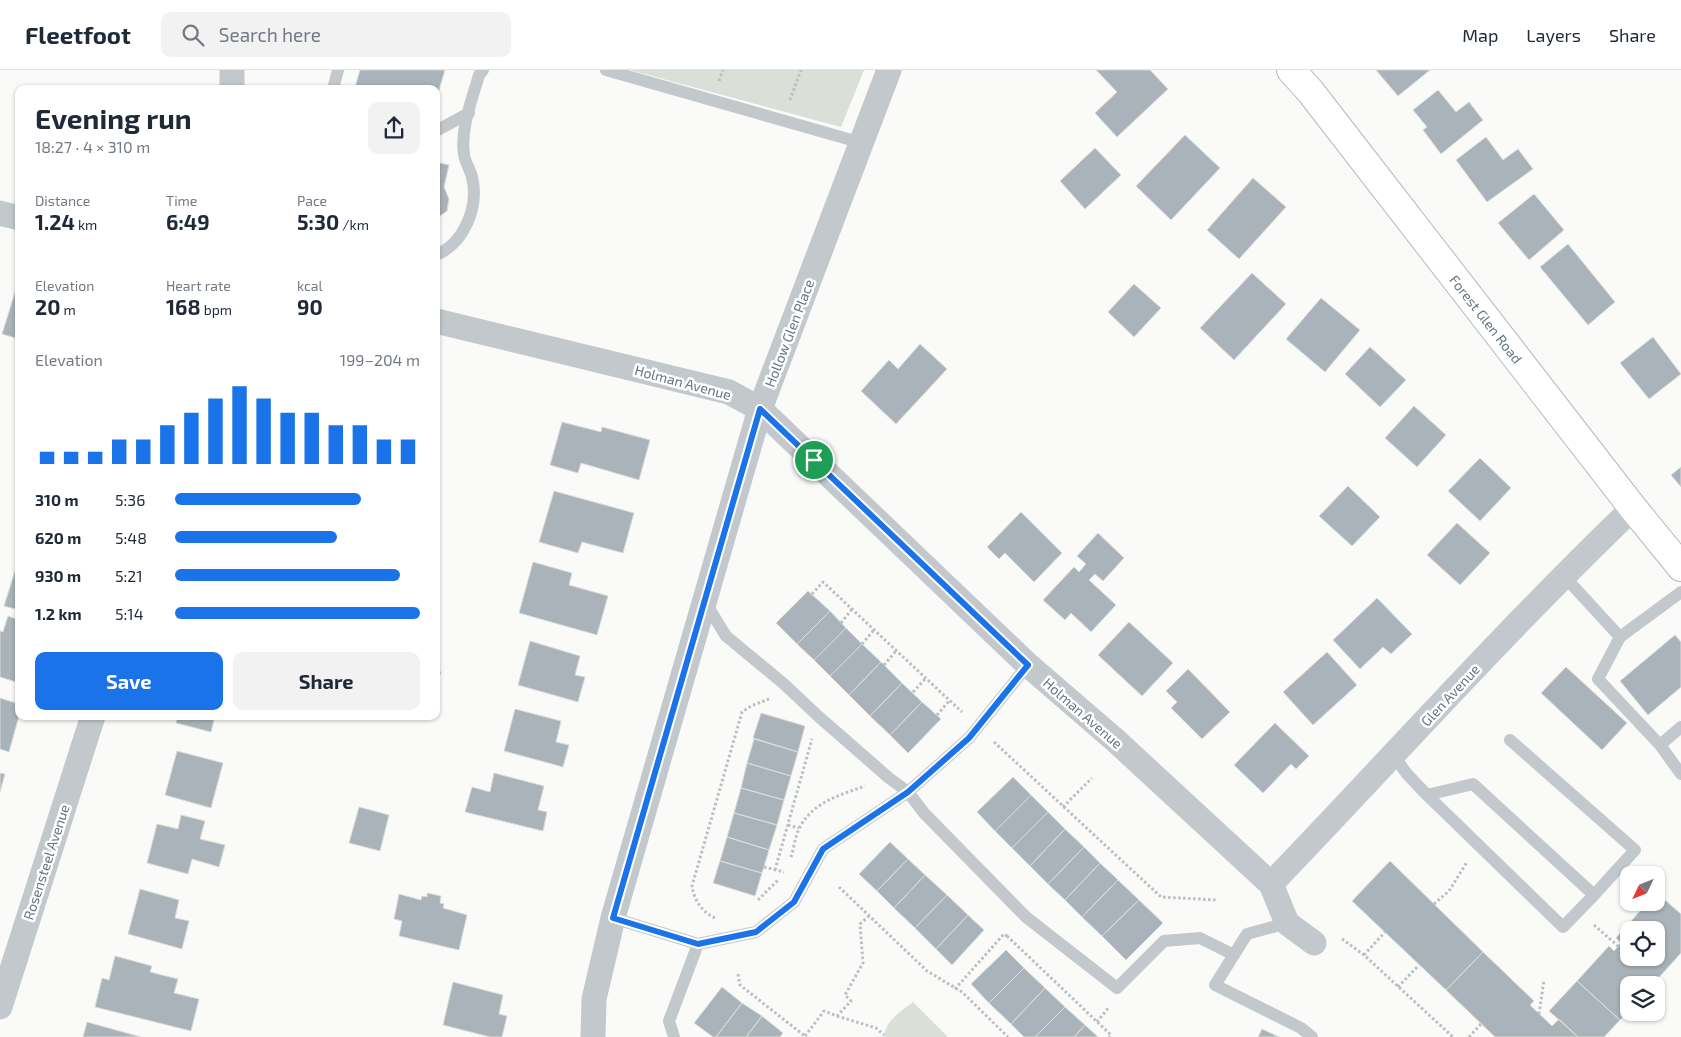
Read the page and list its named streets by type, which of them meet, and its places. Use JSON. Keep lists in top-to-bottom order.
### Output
{
  "streets": {
    "main road": ["Forest Glen Road"],
    "street": [
      "Hollow Glen Place",
      "Holman Avenue",
      "Glen Avenue",
      "Rosensteel Avenue"
    ]
  },
  "crossings": [
    ["Forest Glen Road", "Glen Avenue"],
    ["Hollow Glen Place", "Holman Avenue"],
    ["Holman Avenue", "Glen Avenue"]
  ],
  "north": "bottom left",
  "page": {
    "header": "Fleetfoot",
    "search": "Search here",
    "nav": ["Map", "Layers", "Share"],
    "heading": ["Evening run", "18:27 · 4 × 310 m"],
    "stats": [
      ["Distance", "1.24 km"],
      ["Time", "6:49"],
      ["Pace", "5:30 /km"],
      ["Elevation", "20 m"],
      ["Heart rate", "168 bpm"],
      ["kcal", "90"]
    ],
    "chart": ["Elevation", "199–204 m"],
    "list": [
      {
        "name": "310 m",
        "note": "5:36"
      },
      {
        "name": "620 m",
        "note": "5:48"
      },
      {
        "name": "930 m",
        "note": "5:21"
      },
      {
        "name": "1.2 km",
        "note": "5:14"
      }
    ],
    "buttons": ["Save", "Share"]
  }
}
